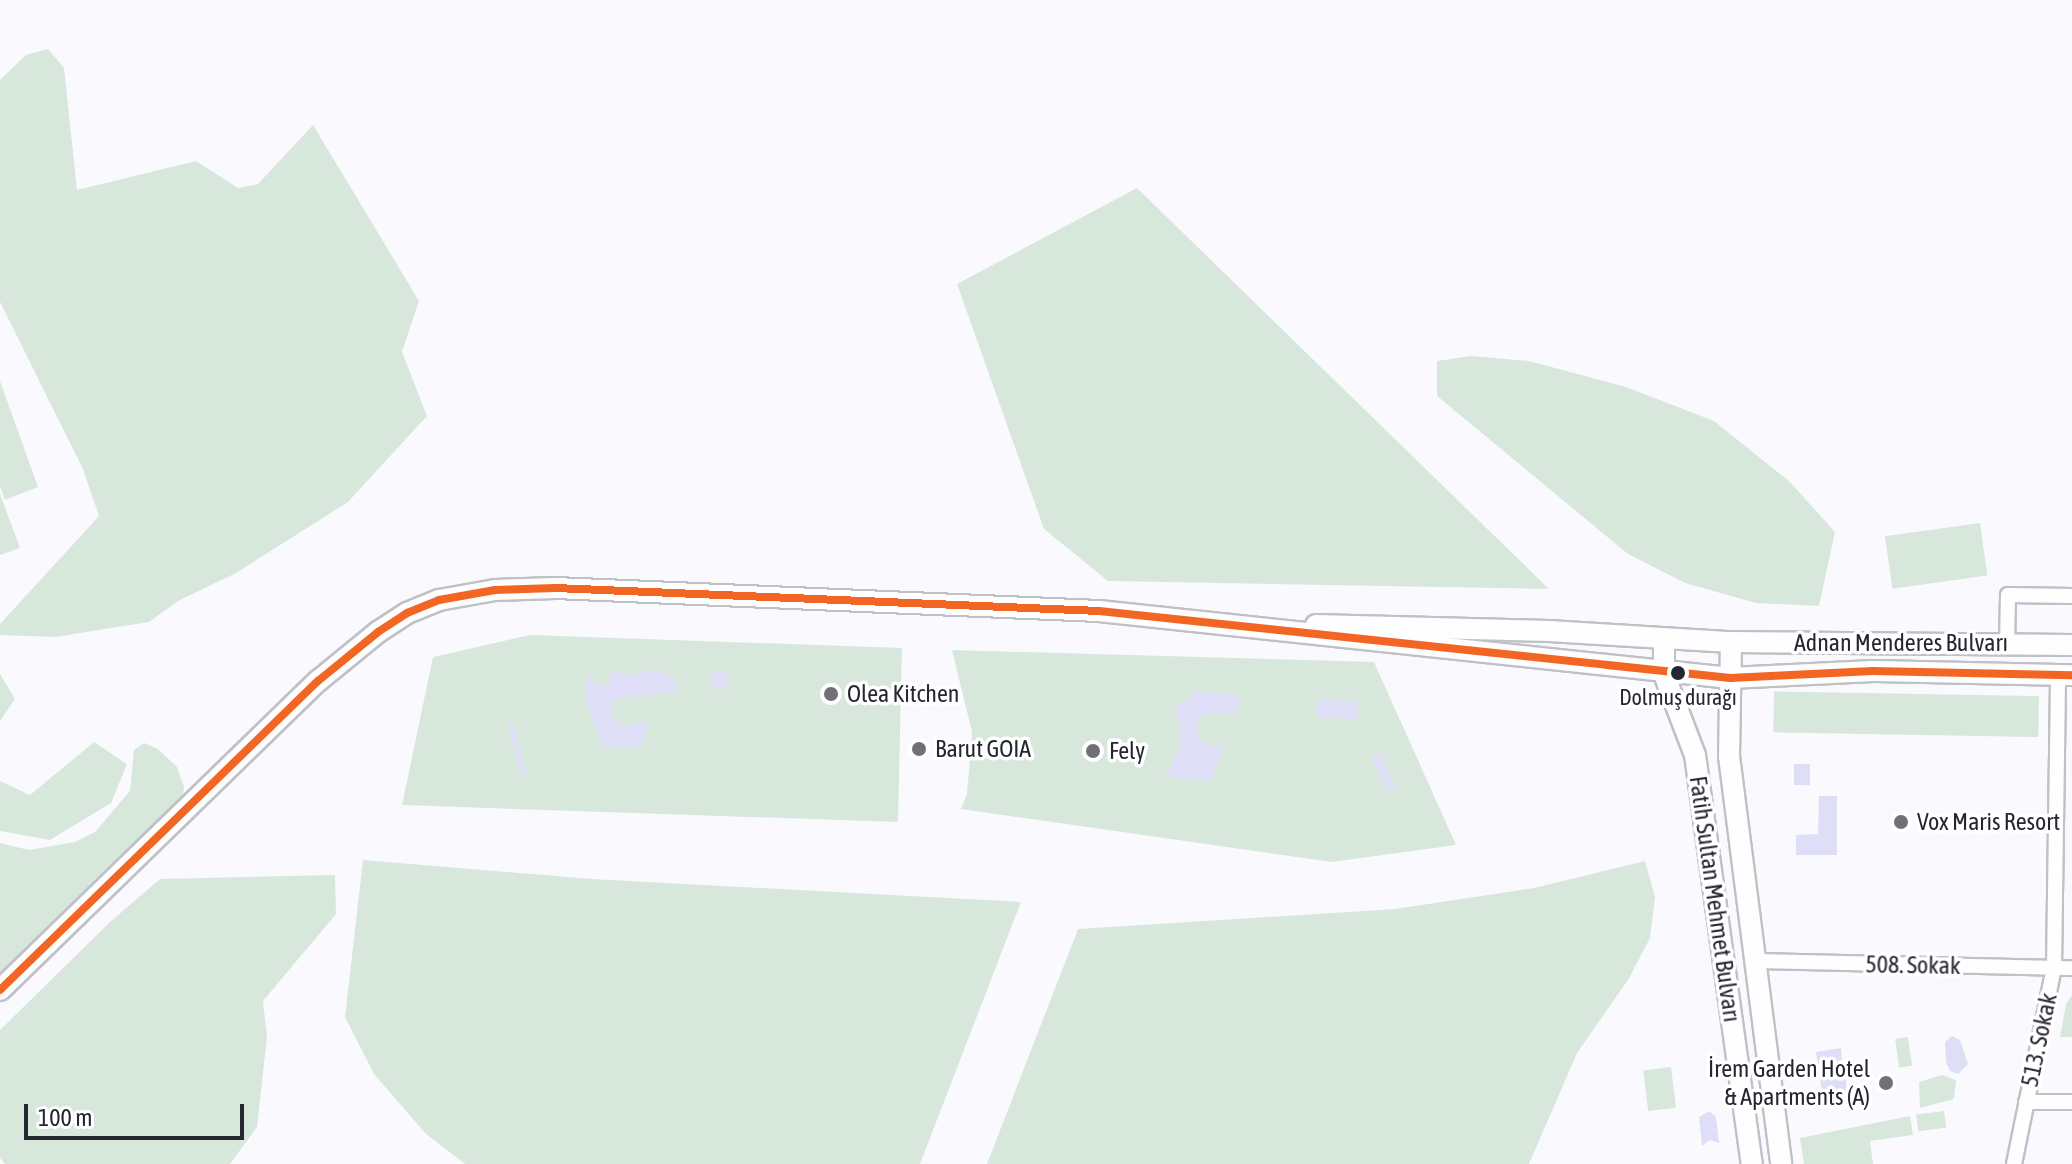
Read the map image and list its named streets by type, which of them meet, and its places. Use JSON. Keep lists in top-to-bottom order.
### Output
{
  "streets": {
    "main road": ["Adnan Menderes Bulvarı", "Fatih Sultan Mehmet Bulvarı"],
    "street": ["508. Sokak", "513. Sokak"]
  },
  "crossings": [
    ["Adnan Menderes Bulvarı", "Fatih Sultan Mehmet Bulvarı"],
    ["Adnan Menderes Bulvarı", "513. Sokak"],
    ["Fatih Sultan Mehmet Bulvarı", "508. Sokak"],
    ["508. Sokak", "513. Sokak"]
  ],
  "places": [
    "Dolmuş durağı",
    "Olea Kitchen",
    "Barut GOIA",
    "Fely",
    "Vox Maris Resort",
    "İrem Garden Hotel & Apartments (A)"
  ],
  "scale_bar": "100 m"
}
